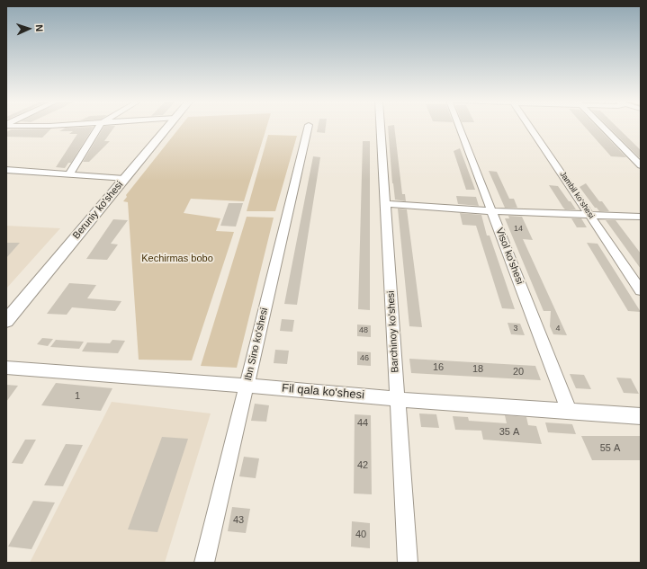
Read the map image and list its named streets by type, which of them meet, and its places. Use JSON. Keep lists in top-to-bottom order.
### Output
{
  "streets": {
    "main road": ["Beruniy ko'shesi"],
    "street": [
      "Jambil ko'shesi",
      "Visol ko'shesi",
      "Barchinoy ko'shesi",
      "Ibn Sino ko'shesi",
      "Fil qala ko'shesi"
    ]
  },
  "crossings": [
    ["Visol ko'shesi", "Fil qala ko'shesi"],
    ["Barchinoy ko'shesi", "Fil qala ko'shesi"],
    ["Ibn Sino ko'shesi", "Fil qala ko'shesi"]
  ],
  "parks": ["Kechirmas bobo"],
  "house_numbers": [
    "14",
    "3",
    "4",
    "48",
    "46",
    "16",
    "18",
    "20",
    "1",
    "44",
    "35 A",
    "55 A",
    "42",
    "43",
    "40"
  ],
  "north": "right"
}
